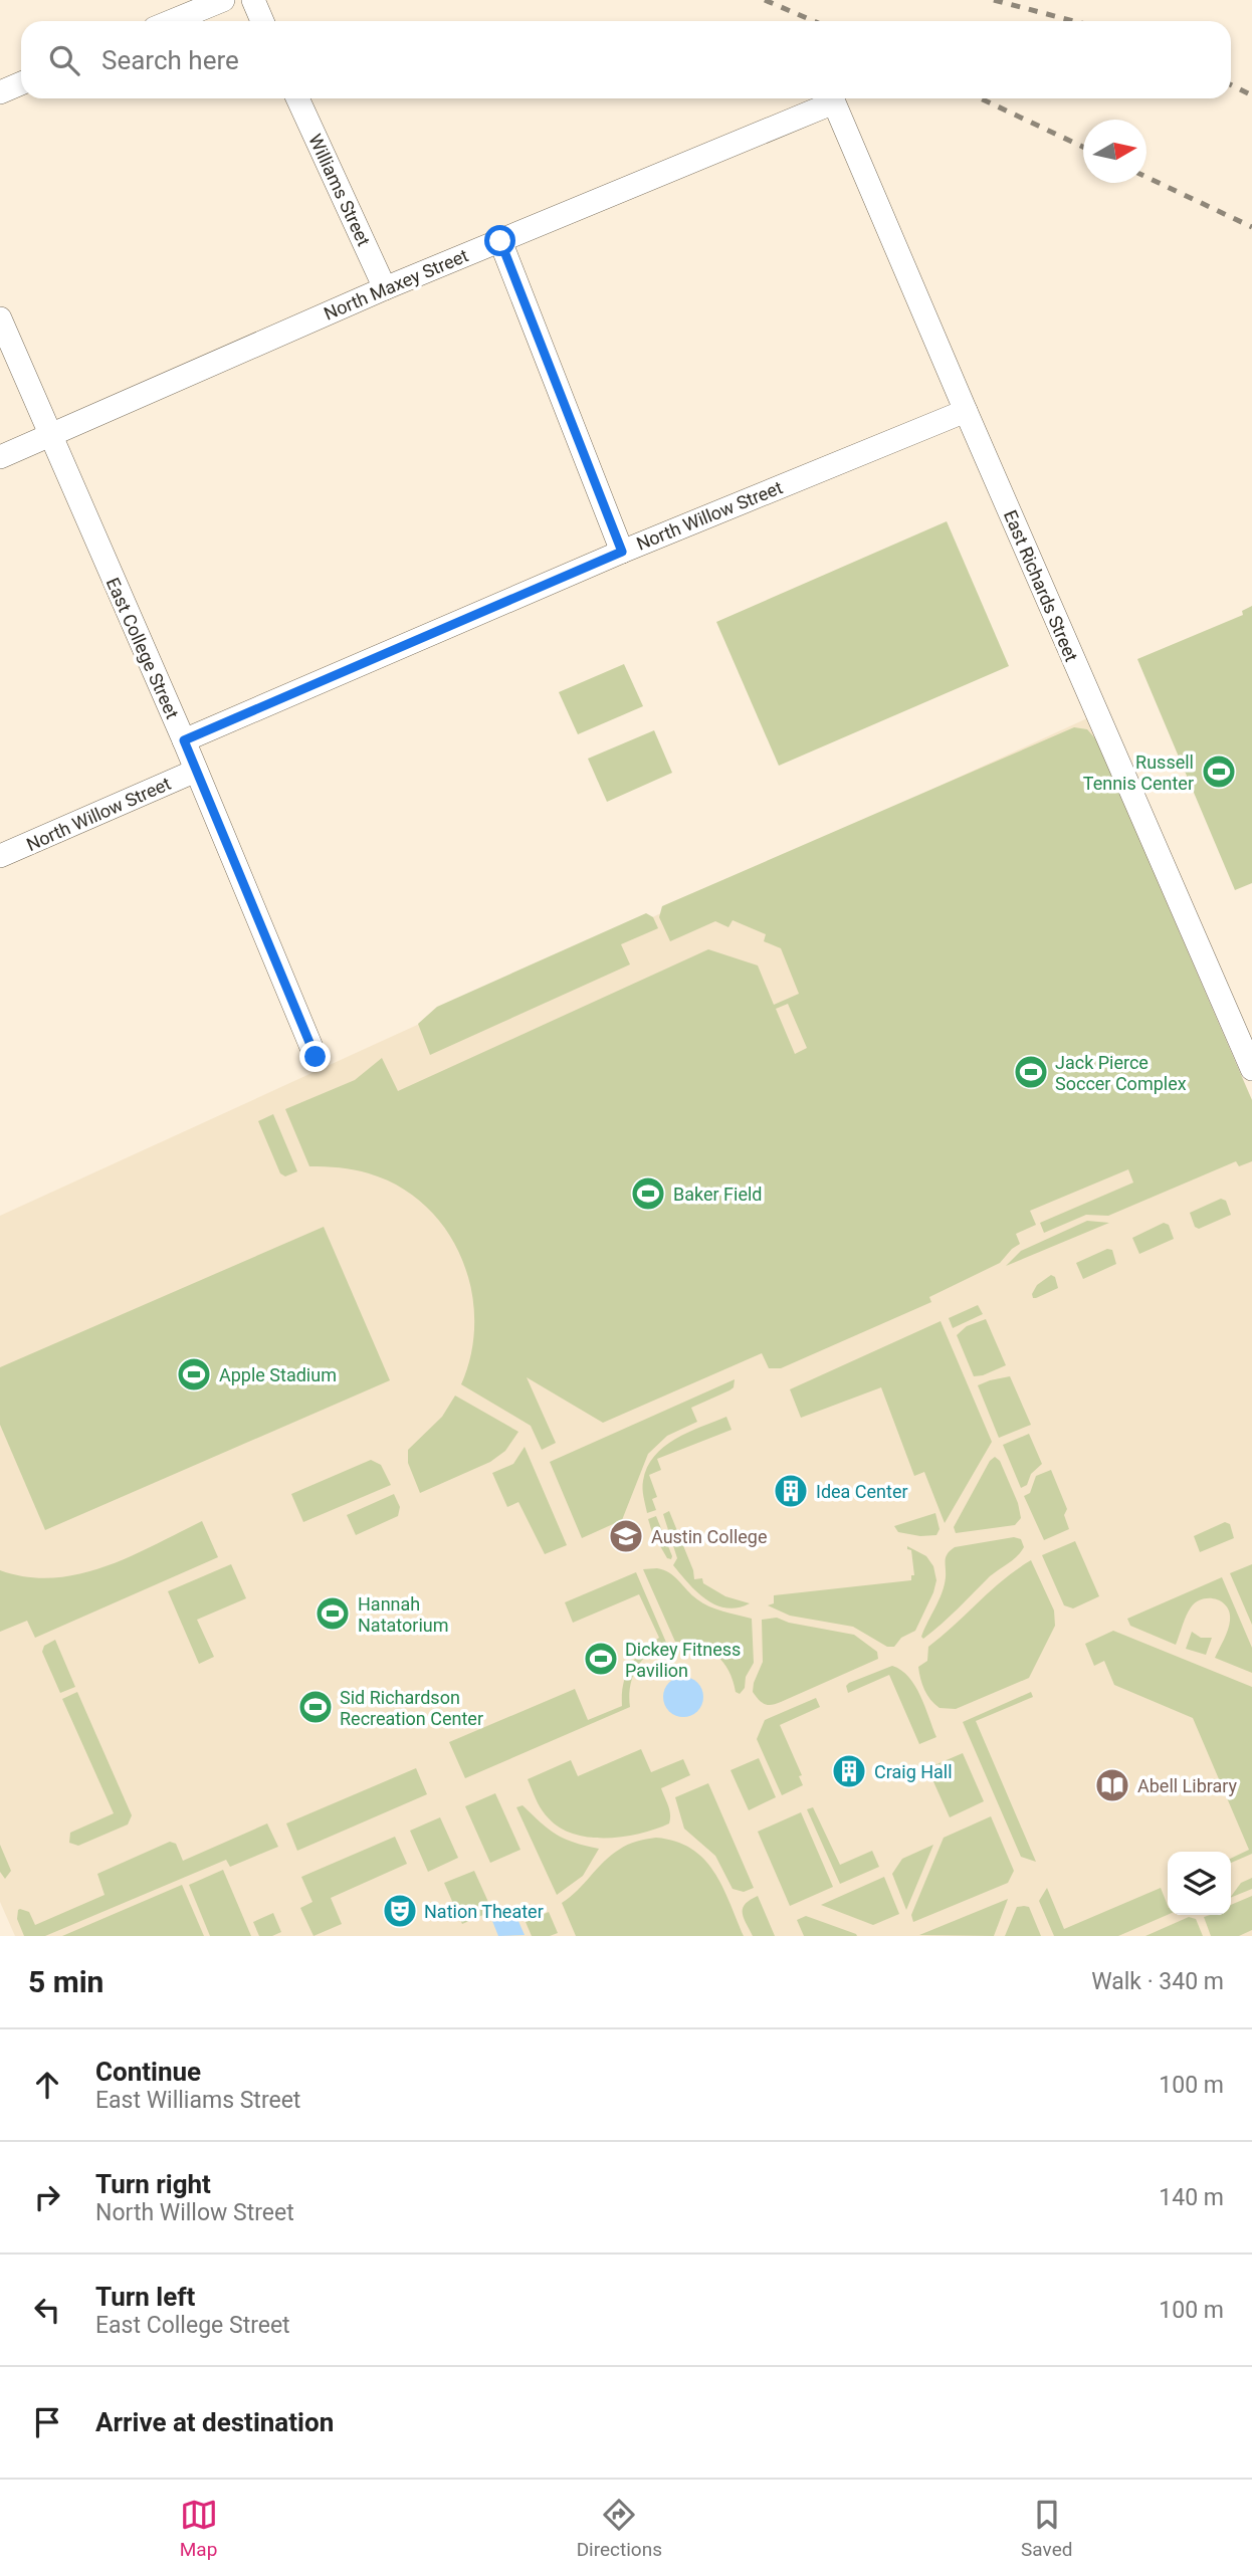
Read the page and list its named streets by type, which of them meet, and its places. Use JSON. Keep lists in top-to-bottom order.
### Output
{
  "streets": {
    "street": [
      "Williams Street",
      "North Maxey Street",
      "North Willow Street",
      "East Richards Street",
      "East College Street"
    ]
  },
  "crossings": [
    ["Williams Street", "North Maxey Street"],
    ["North Maxey Street", "East Richards Street"],
    ["North Maxey Street", "East College Street"],
    ["North Willow Street", "East Richards Street"],
    ["North Willow Street", "East College Street"]
  ],
  "places": {
    "sports": [
      "Russell Tennis Center",
      "Jack Pierce Soccer Complex",
      "Baker Field",
      "Apple Stadium",
      "Hannah Natatorium",
      "Dickey Fitness Pavilion",
      "Sid Richardson Recreation Center"
    ],
    "building": ["Idea Center", "Craig Hall"],
    "school or university": ["Austin College"],
    "library": ["Abell Library"],
    "theatre": ["Nation Theater"]
  },
  "north": "right",
  "page": {
    "search": "Search here",
    "heading": ["5 min", "Walk · 340 m"],
    "list": [
      ["Continue", "East Williams Street", "100 m"],
      ["Turn right", "North Willow Street", "140 m"],
      ["Turn left", "East College Street", "100 m"],
      "Arrive at destination"
    ],
    "nav": ["Map", "Directions", "Saved"]
  }
}
